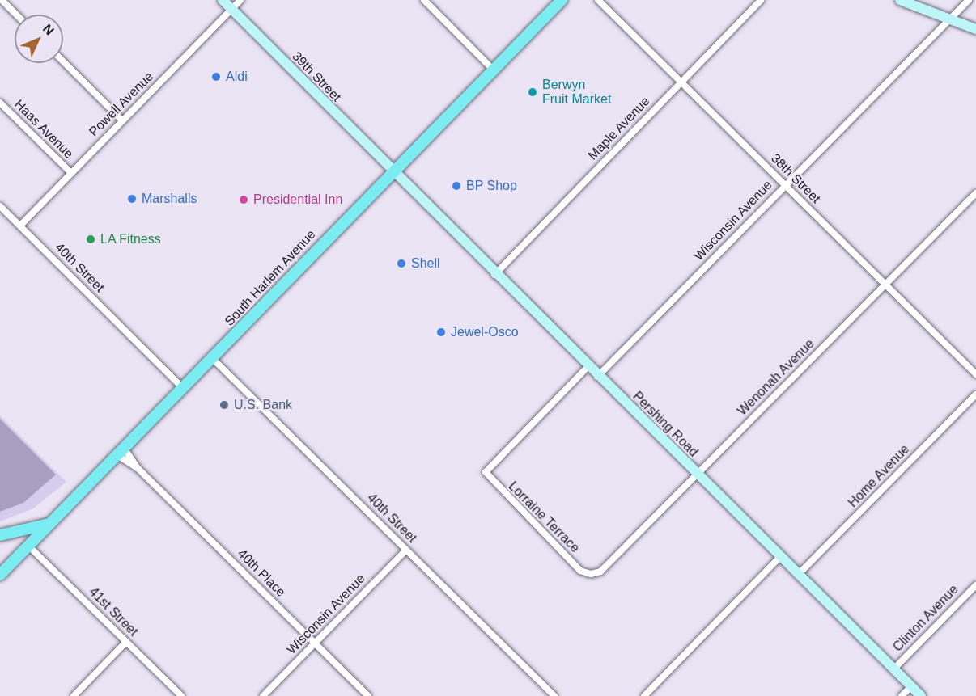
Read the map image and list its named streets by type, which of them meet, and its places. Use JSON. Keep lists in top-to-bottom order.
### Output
{
  "streets": {
    "main road": ["39th Street", "South Harlem Avenue", "Pershing Road"],
    "street": [
      "Powell Avenue",
      "Maple Avenue",
      "Haas Avenue",
      "38th Street",
      "Wisconsin Avenue",
      "40th Street",
      "Wenonah Avenue",
      "Home Avenue",
      "Lorraine Terrace",
      "40th Place",
      "41st Street",
      "Clinton Avenue"
    ]
  },
  "crossings": [
    ["39th Street", "Powell Avenue"],
    ["39th Street", "South Harlem Avenue"],
    ["39th Street", "Pershing Road"],
    ["Powell Avenue", "Haas Avenue"],
    ["Powell Avenue", "40th Street"],
    ["Maple Avenue", "38th Street"],
    ["Maple Avenue", "Pershing Road"],
    ["38th Street", "Wisconsin Avenue"],
    ["38th Street", "Wenonah Avenue"],
    ["Wisconsin Avenue", "40th Street"],
    ["Wisconsin Avenue", "Pershing Road"],
    ["Wisconsin Avenue", "40th Place"],
    ["40th Street", "South Harlem Avenue"],
    ["South Harlem Avenue", "Pershing Road"],
    ["South Harlem Avenue", "40th Place"],
    ["South Harlem Avenue", "41st Street"],
    ["Wenonah Avenue", "Pershing Road"],
    ["Wenonah Avenue", "Lorraine Terrace"],
    ["Pershing Road", "Home Avenue"],
    ["Pershing Road", "Lorraine Terrace"],
    ["Pershing Road", "Clinton Avenue"]
  ],
  "places": [
    "Aldi",
    "Berwyn Fruit Market",
    "BP Shop",
    "Marshalls",
    "Presidential Inn",
    "LA Fitness",
    "Shell",
    "Jewel-Osco",
    "U.S. Bank"
  ],
  "north": "top right"
}
